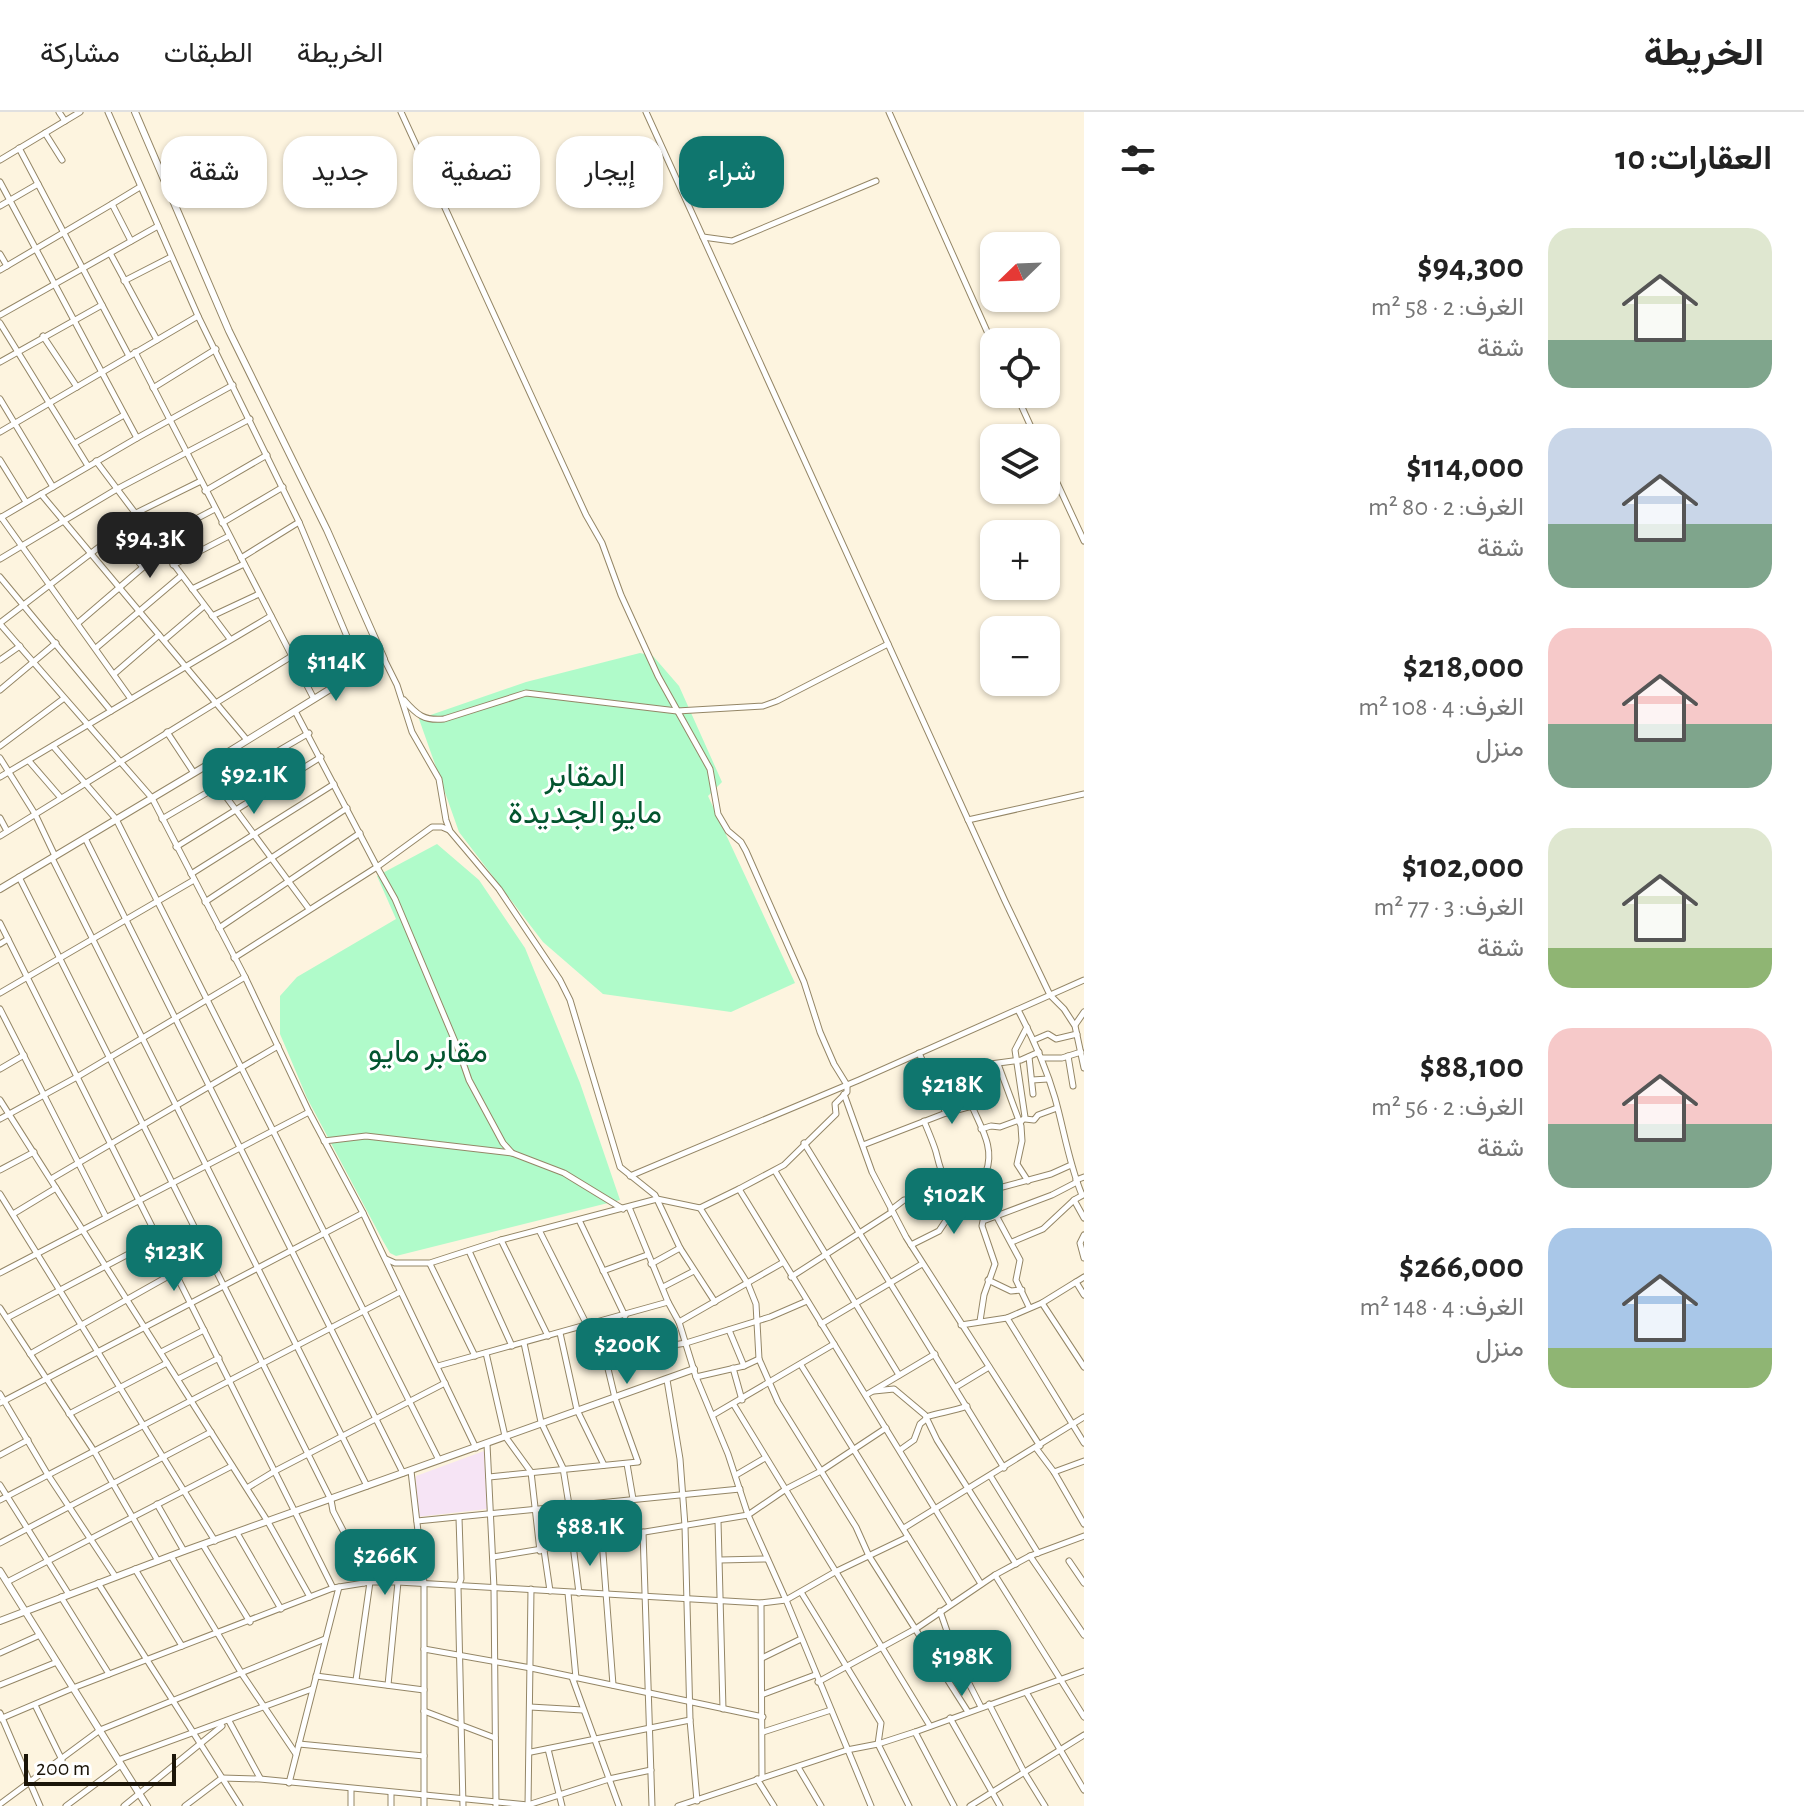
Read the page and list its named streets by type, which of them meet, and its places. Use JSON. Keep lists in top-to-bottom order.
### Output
{
  "parks": ["المقابر مايو الجديدة", "مقابر مايو"],
  "scale_bar": "200 m",
  "north": "bottom left",
  "page": {
    "header": "الخريطة",
    "nav": ["الخريطة", "الطبقات", "مشاركة"],
    "heading": "العقارات: 10",
    "chip": [
      "شراء",
      "إيجار",
      "تصفية",
      "جديد",
      "شقة"
    ],
    "list": [
      {
        "name": "$94,300",
        "note": "الغرف: 2 · 58 m² · شقة"
      },
      {
        "name": "$114,000",
        "note": "الغرف: 2 · 80 m² · شقة"
      },
      {
        "name": "$218,000",
        "note": "الغرف: 4 · 108 m² · منزل"
      },
      {
        "name": "$102,000",
        "note": "الغرف: 3 · 77 m² · شقة"
      },
      {
        "name": "$88,100",
        "note": "الغرف: 2 · 56 m² · شقة"
      },
      {
        "name": "$266,000",
        "note": "الغرف: 4 · 148 m² · منزل"
      }
    ],
    "map_buttons": ["+", "−"],
    "price": [
      "$94.3K",
      "$114K",
      "$92.1K",
      "$218K",
      "$102K",
      "$123K",
      "$200K",
      "$88.1K",
      "$266K",
      "$198K"
    ],
    "scale": "200 m"
  }
}
